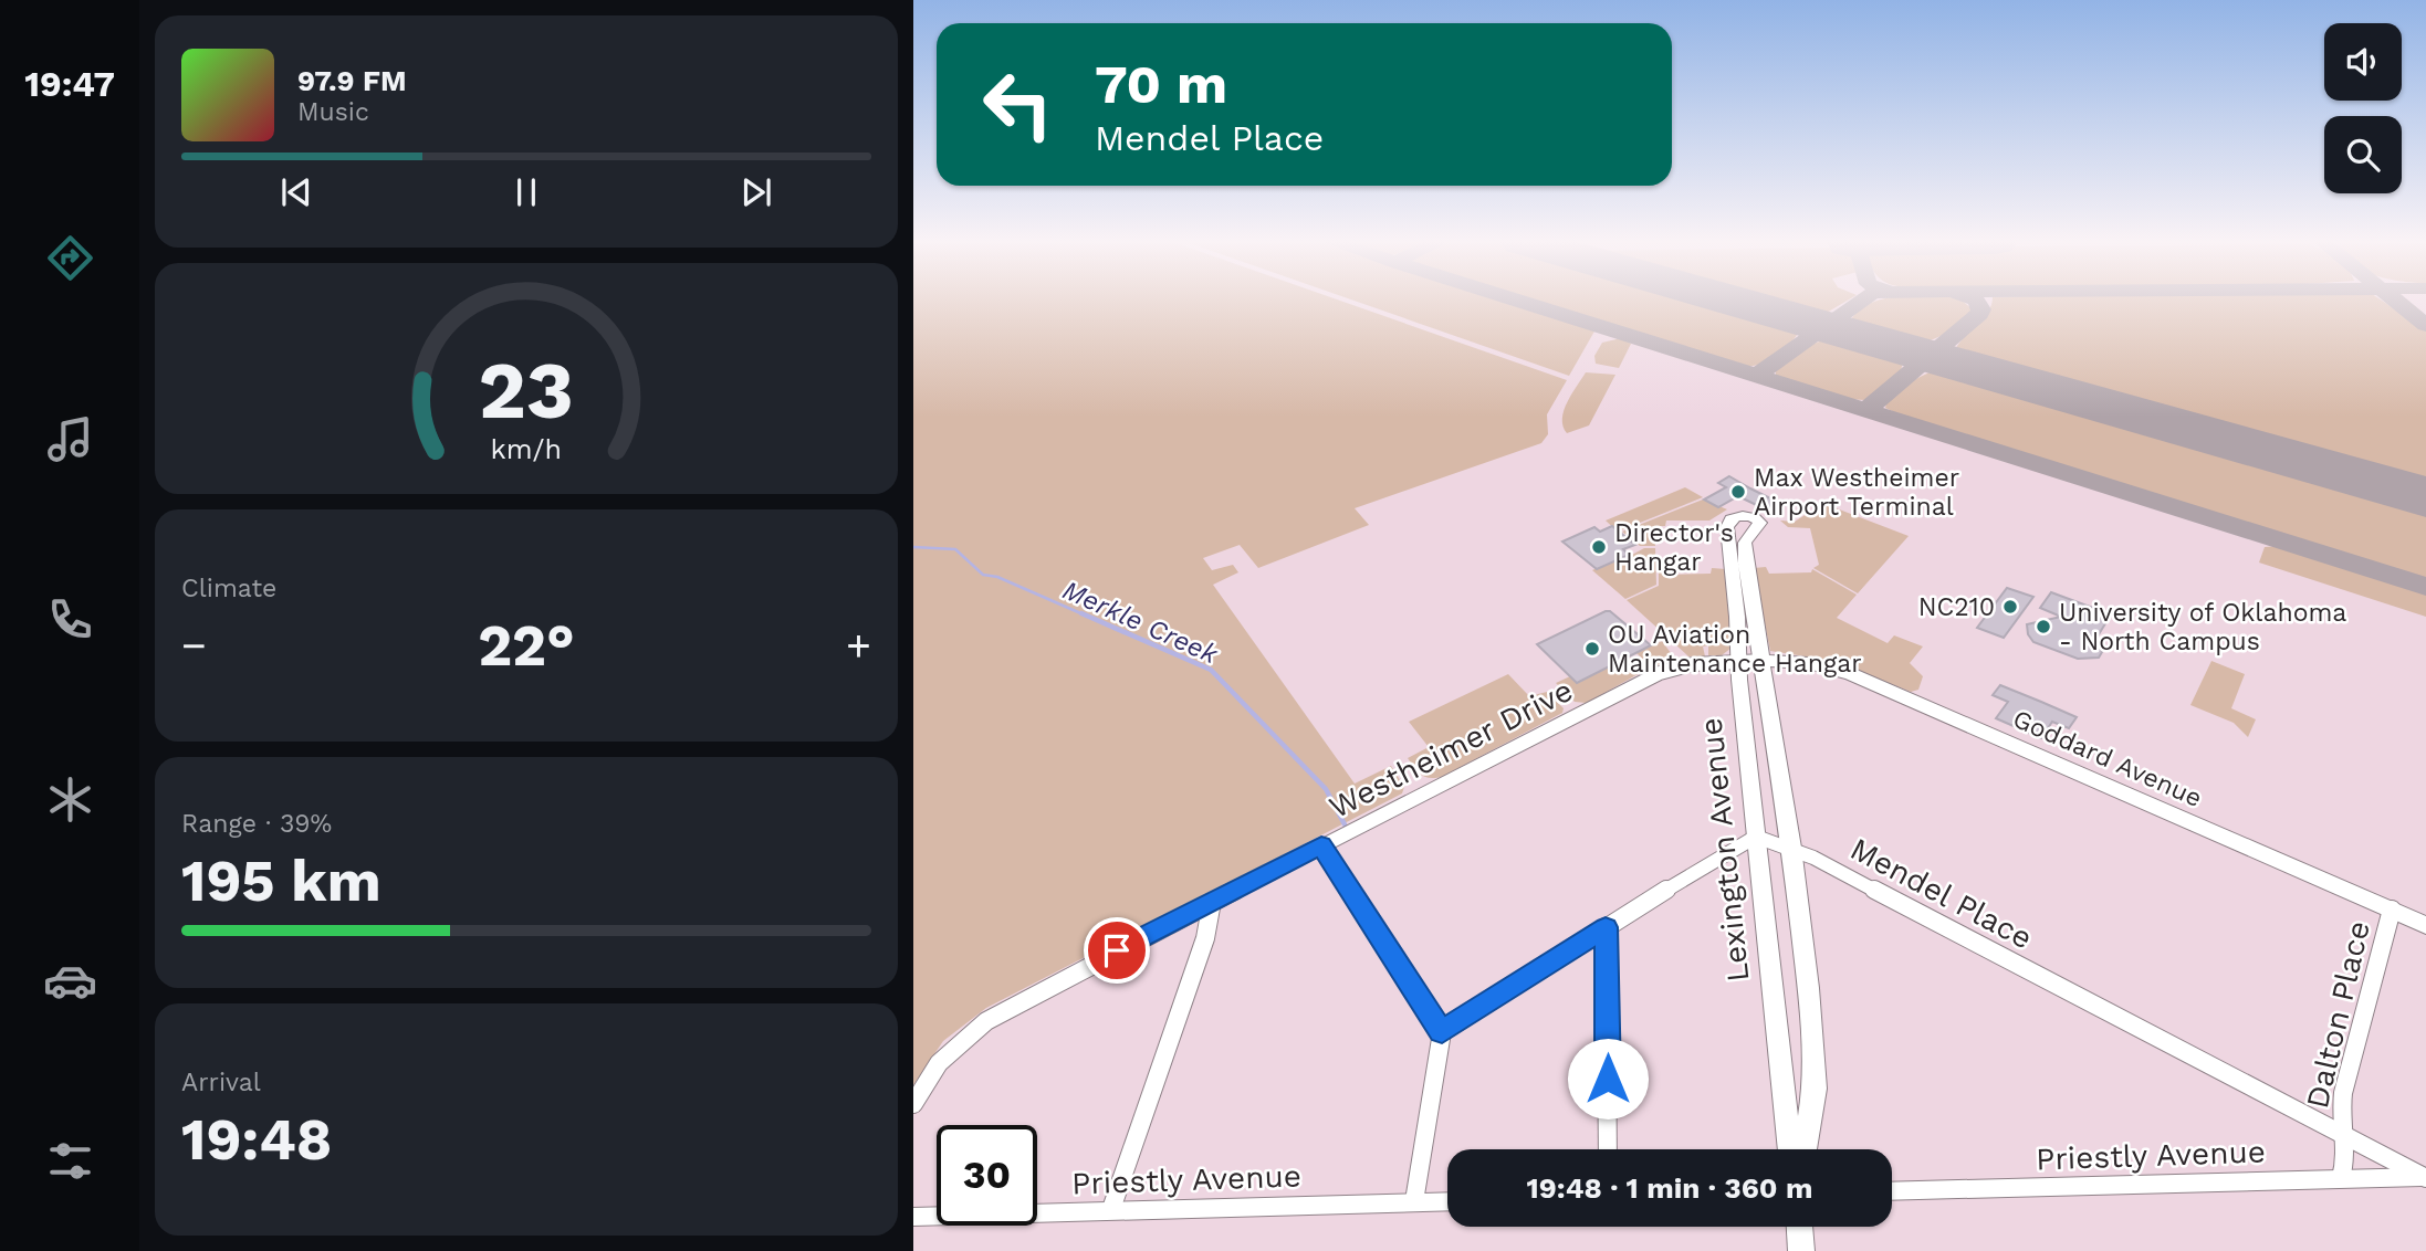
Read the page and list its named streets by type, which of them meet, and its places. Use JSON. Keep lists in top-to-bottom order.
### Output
{
  "streets": {
    "street": [
      "Westheimer Drive",
      "Goddard Avenue",
      "Lexington Avenue",
      "Mendel Place",
      "Dalton Place",
      "Priestly Avenue"
    ]
  },
  "crossings": [
    ["Westheimer Drive", "Goddard Avenue"],
    ["Westheimer Drive", "Lexington Avenue"],
    ["Goddard Avenue", "Lexington Avenue"],
    ["Goddard Avenue", "Dalton Place"],
    ["Lexington Avenue", "Mendel Place"],
    ["Mendel Place", "Dalton Place"],
    ["Mendel Place", "Priestly Avenue"],
    ["Dalton Place", "Priestly Avenue"]
  ],
  "water": ["Merkle Creek"],
  "places": [
    "Max Westheimer Airport Terminal",
    "Director's Hangar",
    "NC210",
    "University of Oklahoma - North Campus",
    "OU Aviation Maintenance Hangar"
  ],
  "page": {
    "tabs": "19:47",
    "turn": ["70 m", "Mendel Place"],
    "song": ["97.9 FM", "Music"],
    "tile": [
      "Climate",
      ["Range · 39%", "195 km"],
      ["Arrival", "19:48"]
    ],
    "heat": ["−", "22°", "+"],
    "limit": "30",
    "trip": "19:48 · 1 min · 360 m",
    "gauge": ["23", "km/h"]
  }
}
